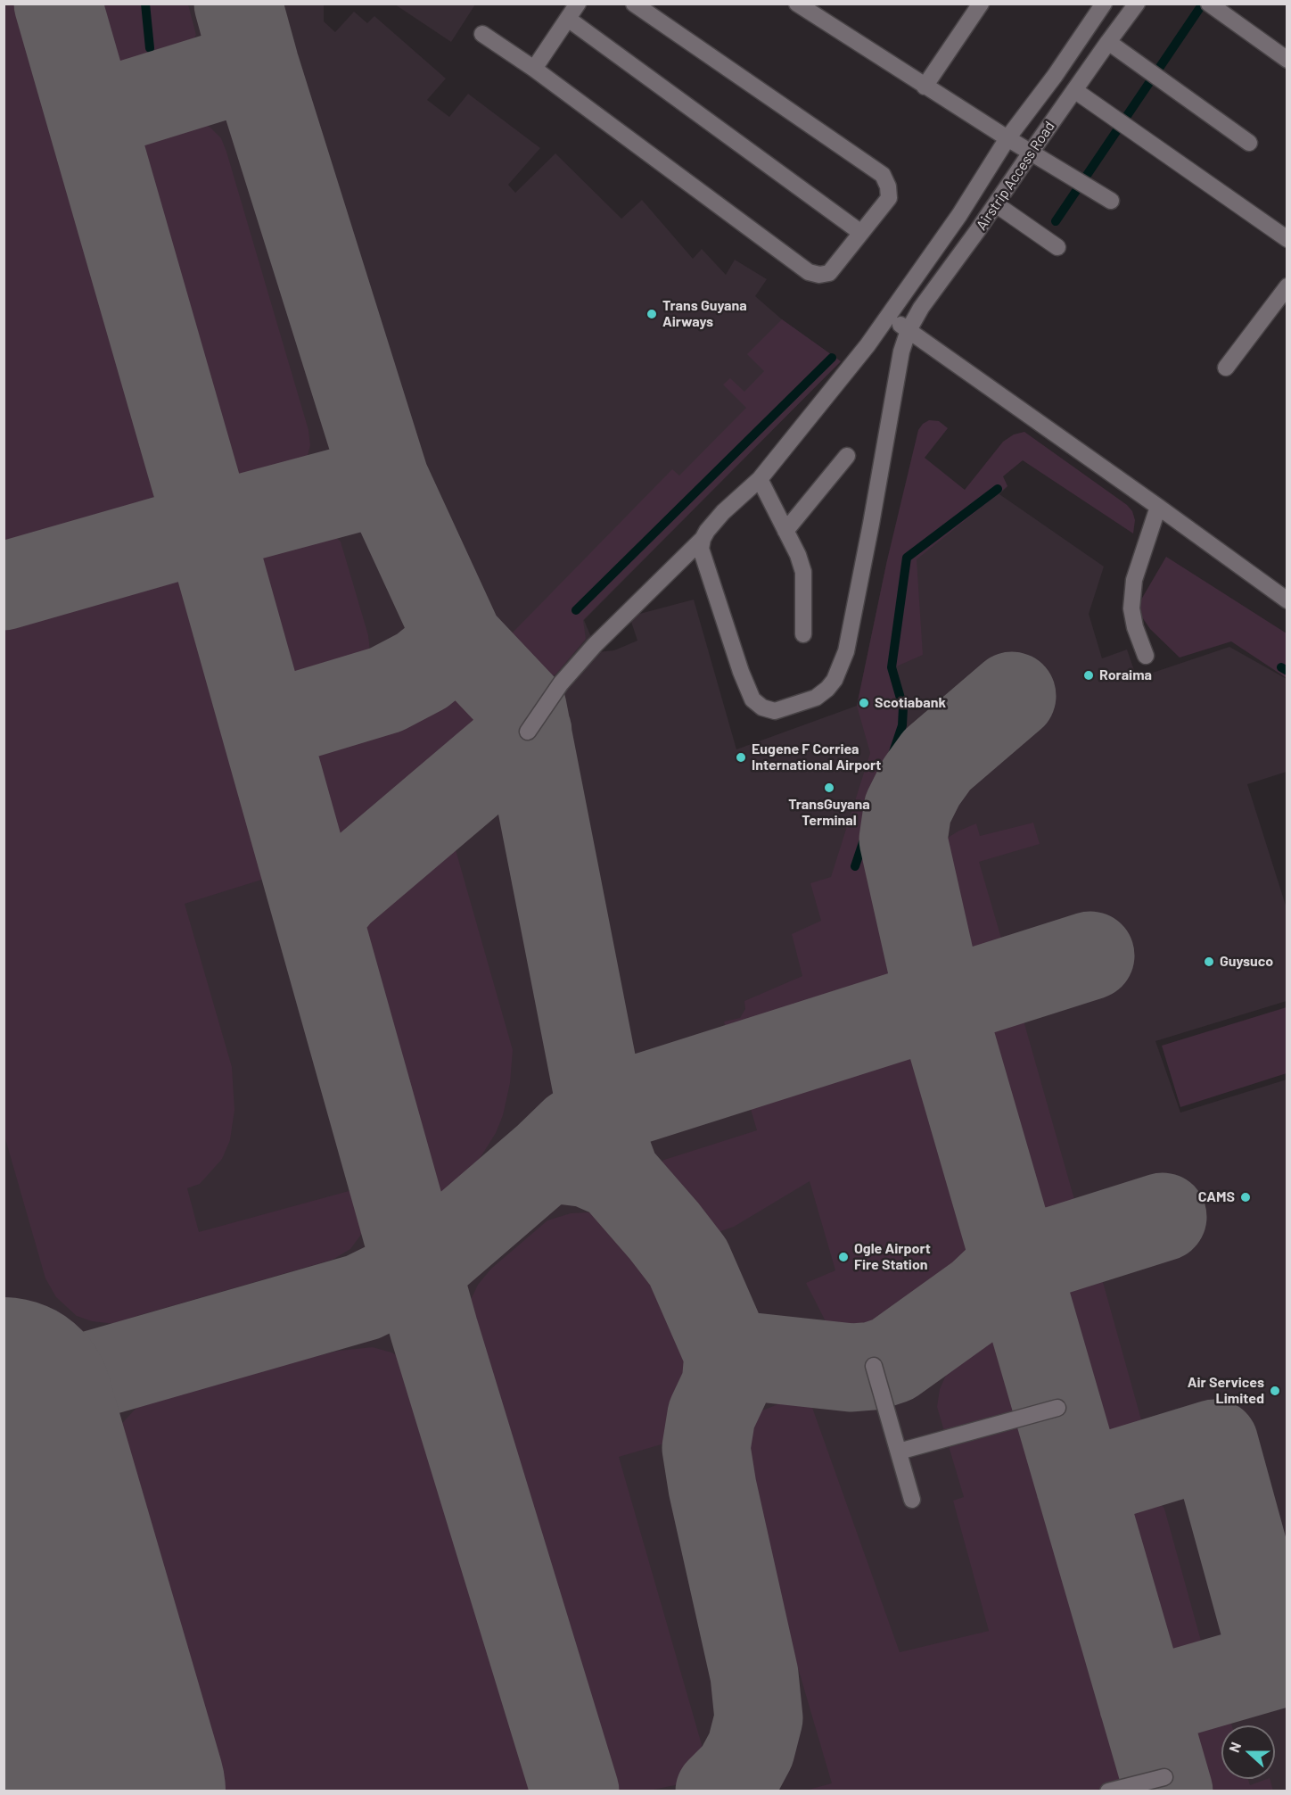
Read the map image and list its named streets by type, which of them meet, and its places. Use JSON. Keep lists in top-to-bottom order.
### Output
{
  "streets": {
    "street": ["Airstrip Access Road"]
  },
  "places": [
    "Trans Guyana Airways",
    "Roraima",
    "Scotiabank",
    "Eugene F Corriea International Airport",
    "TransGuyana Terminal",
    "Guysuco",
    "CAMS",
    "Ogle Airport Fire Station",
    "Air Services Limited"
  ],
  "north": "left"
}
